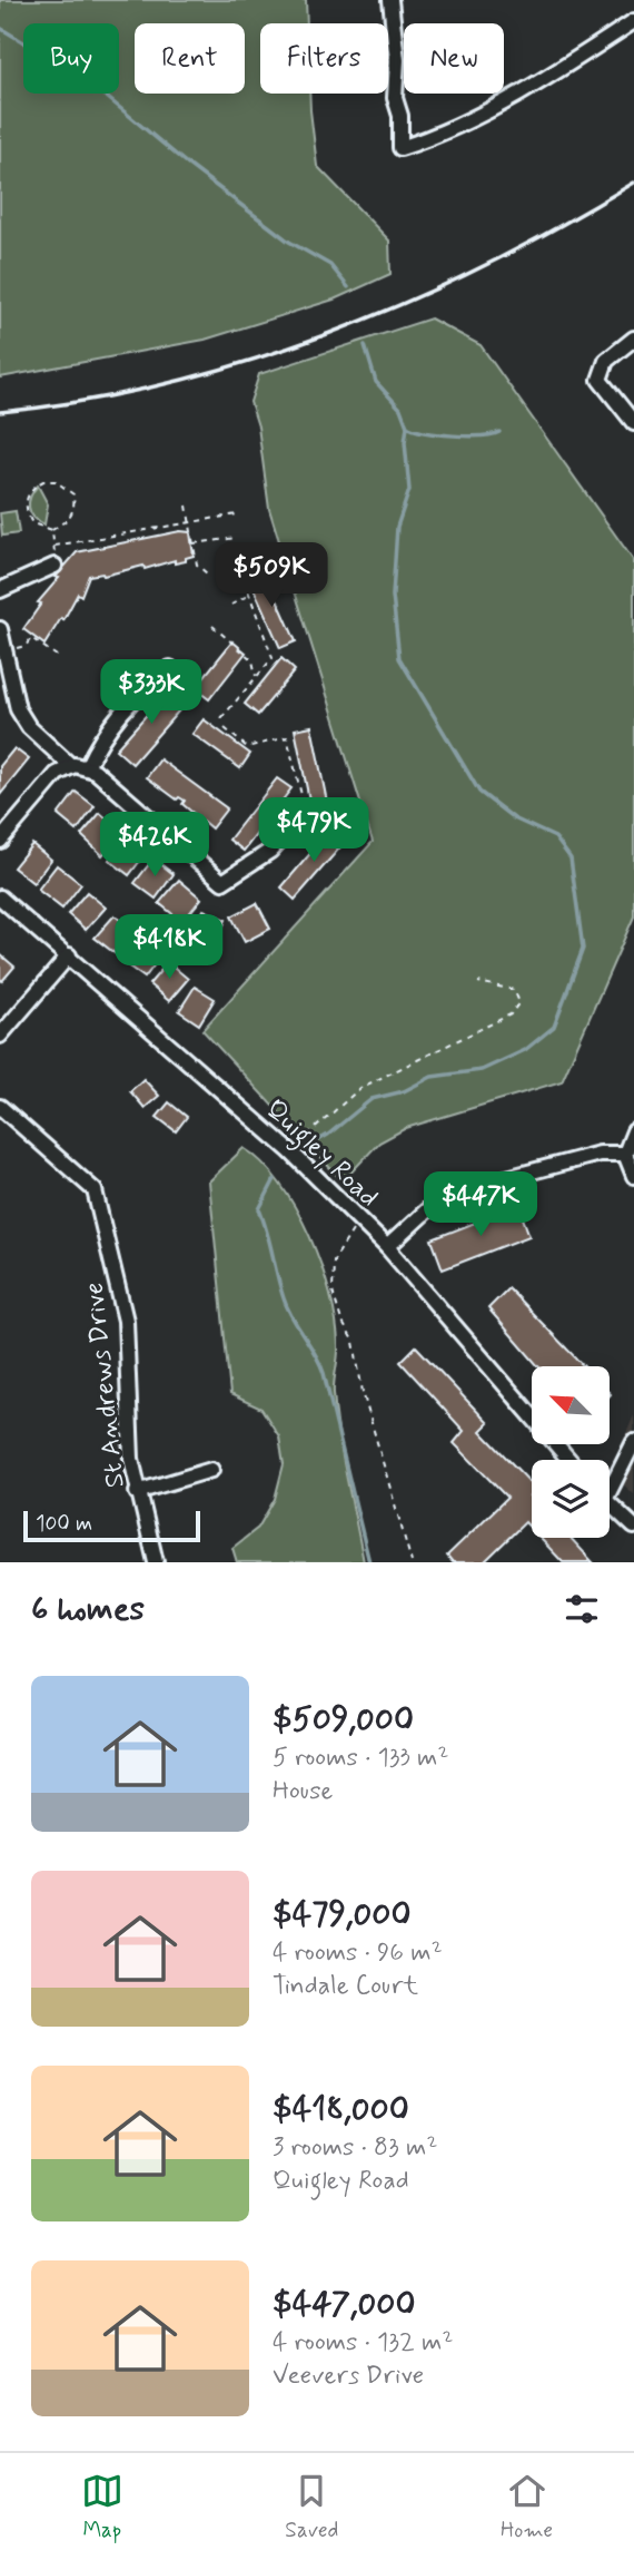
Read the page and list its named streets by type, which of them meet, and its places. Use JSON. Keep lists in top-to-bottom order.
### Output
{
  "streets": {
    "street": ["Quigley Road", "St Andrews Drive"]
  },
  "scale_bar": "100 m",
  "north": "top left",
  "page": {
    "chip": [
      "Buy",
      "Rent",
      "Filters",
      "New"
    ],
    "price": [
      "$509K",
      "$333K",
      "$479K",
      "$426K",
      "$418K",
      "$447K"
    ],
    "scale": "100 m",
    "heading": "6 homes",
    "list": [
      {
        "name": "$509,000",
        "note": "5 rooms · 133 m² · House"
      },
      {
        "name": "$479,000",
        "note": "4 rooms · 96 m² · Tindale Court"
      },
      {
        "name": "$418,000",
        "note": "3 rooms · 83 m² · Quigley Road"
      },
      {
        "name": "$447,000",
        "note": "4 rooms · 132 m² · Veevers Drive"
      }
    ],
    "tabs": ["Map", "Saved", "Home"]
  }
}
